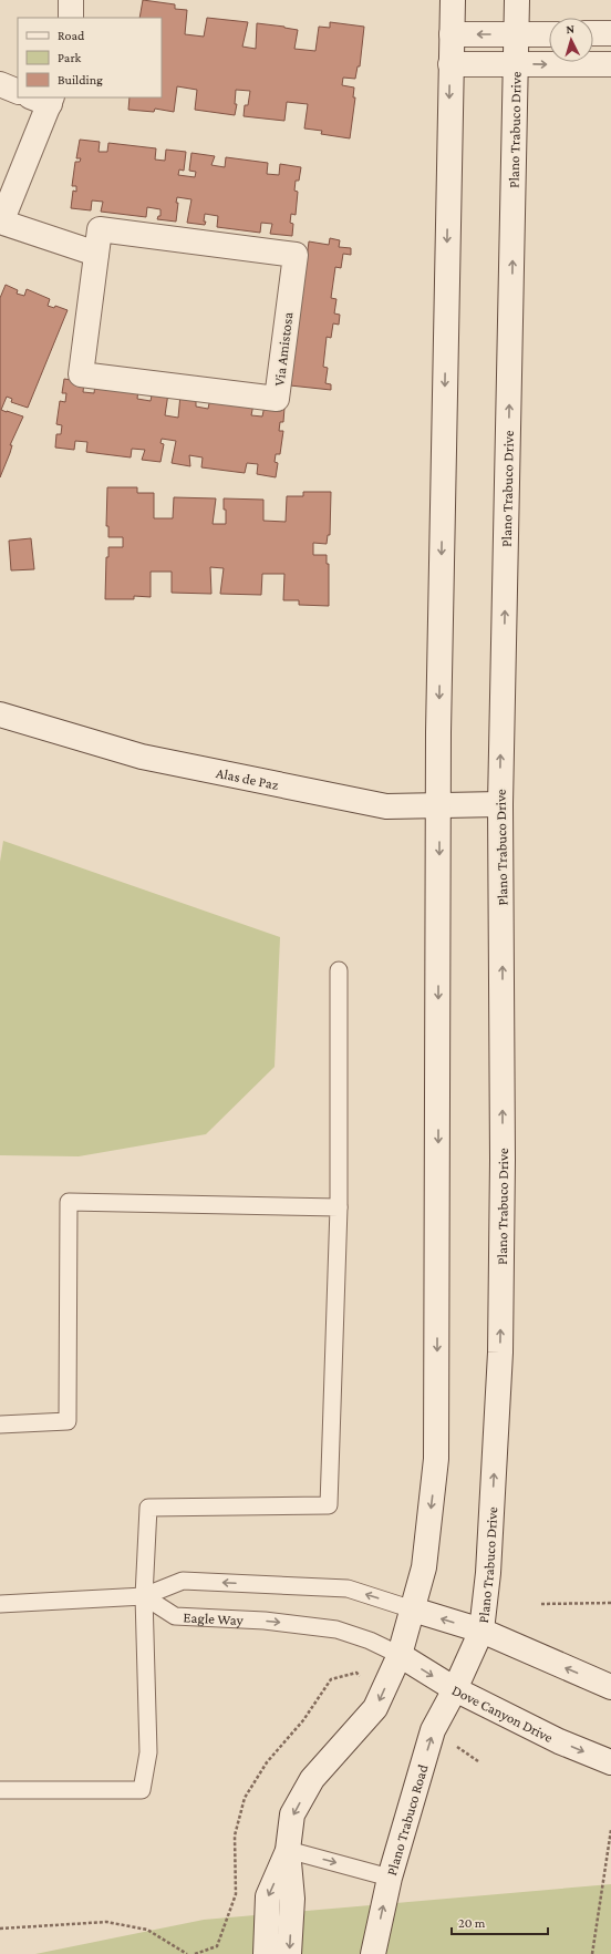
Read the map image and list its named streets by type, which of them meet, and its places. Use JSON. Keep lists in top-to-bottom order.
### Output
{
  "streets": {
    "street": [
      "Plano Trabuco Drive",
      "Via Amistosa",
      "Alas de Paz",
      "Dove Canyon Drive",
      "Plano Trabuco Road"
    ],
    "lane": ["Eagle Way"]
  },
  "crossings": [
    ["Plano Trabuco Drive", "Alas de Paz"],
    ["Plano Trabuco Drive", "Dove Canyon Drive"],
    ["Plano Trabuco Drive", "Plano Trabuco Road"],
    ["Eagle Way", "Dove Canyon Drive"],
    ["Dove Canyon Drive", "Plano Trabuco Road"]
  ],
  "legend": ["Road", "Park", "Building"],
  "scale_bar": "20 m",
  "north": "top"
}
